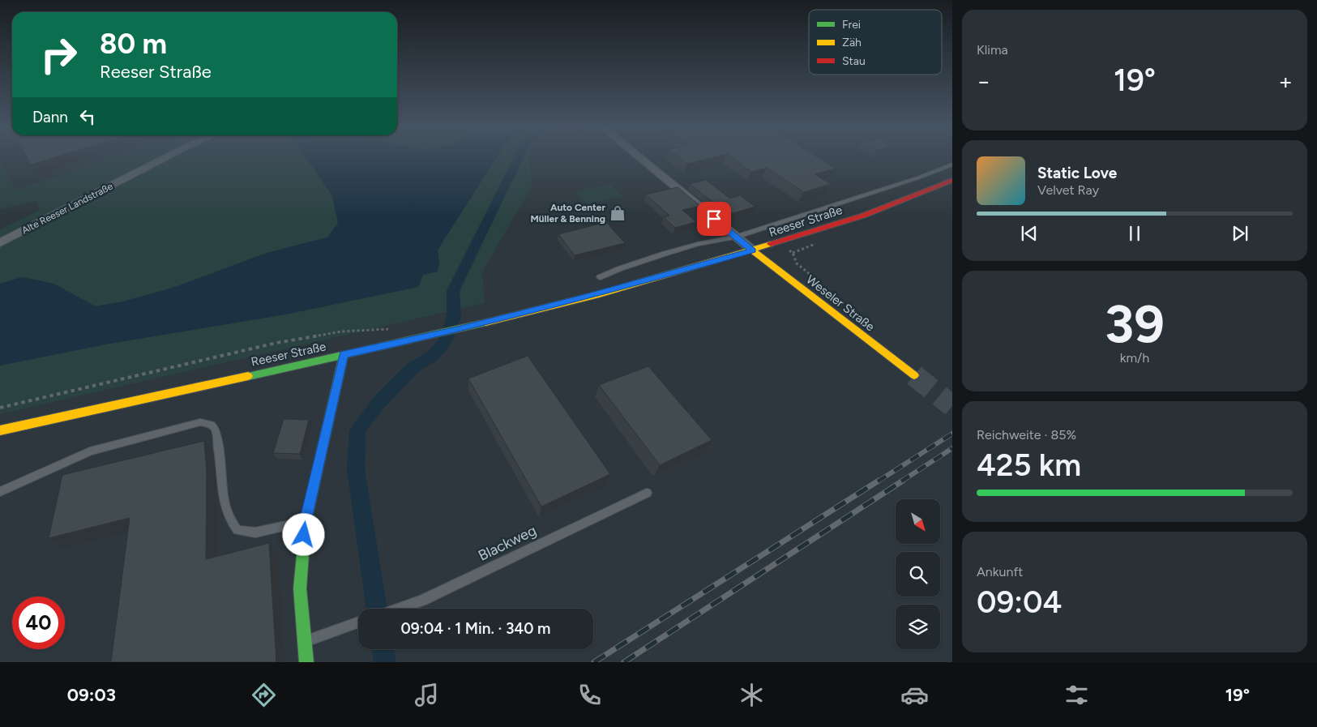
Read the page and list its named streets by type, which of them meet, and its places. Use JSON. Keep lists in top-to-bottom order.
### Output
{
  "streets": {
    "main road": ["Reeser Straße", "Weseler Straße"],
    "street": ["Alte Reeser Landstraße"],
    "lane": ["Blackweg"]
  },
  "crossings": [
    ["Reeser Straße", "Weseler Straße"]
  ],
  "places": {
    "shop": ["Auto Center Müller & Benning"]
  },
  "legend": ["Frei", "Zäh", "Stau"],
  "north": "bottom right",
  "page": {
    "tile": [
      "Klima",
      ["39", "km/h"],
      ["Reichweite · 85%", "425 km"],
      ["Ankunft", "09:04"]
    ],
    "turn": ["80 m", "Reeser Straße"],
    "heat": ["−", "19°", "+"],
    "then": "Dann",
    "song": ["Static Love", "Velvet Ray"],
    "limit": "40",
    "trip": "09:04 · 1 Min. · 340 m",
    "tabs": ["09:03", "19°"]
  }
}
